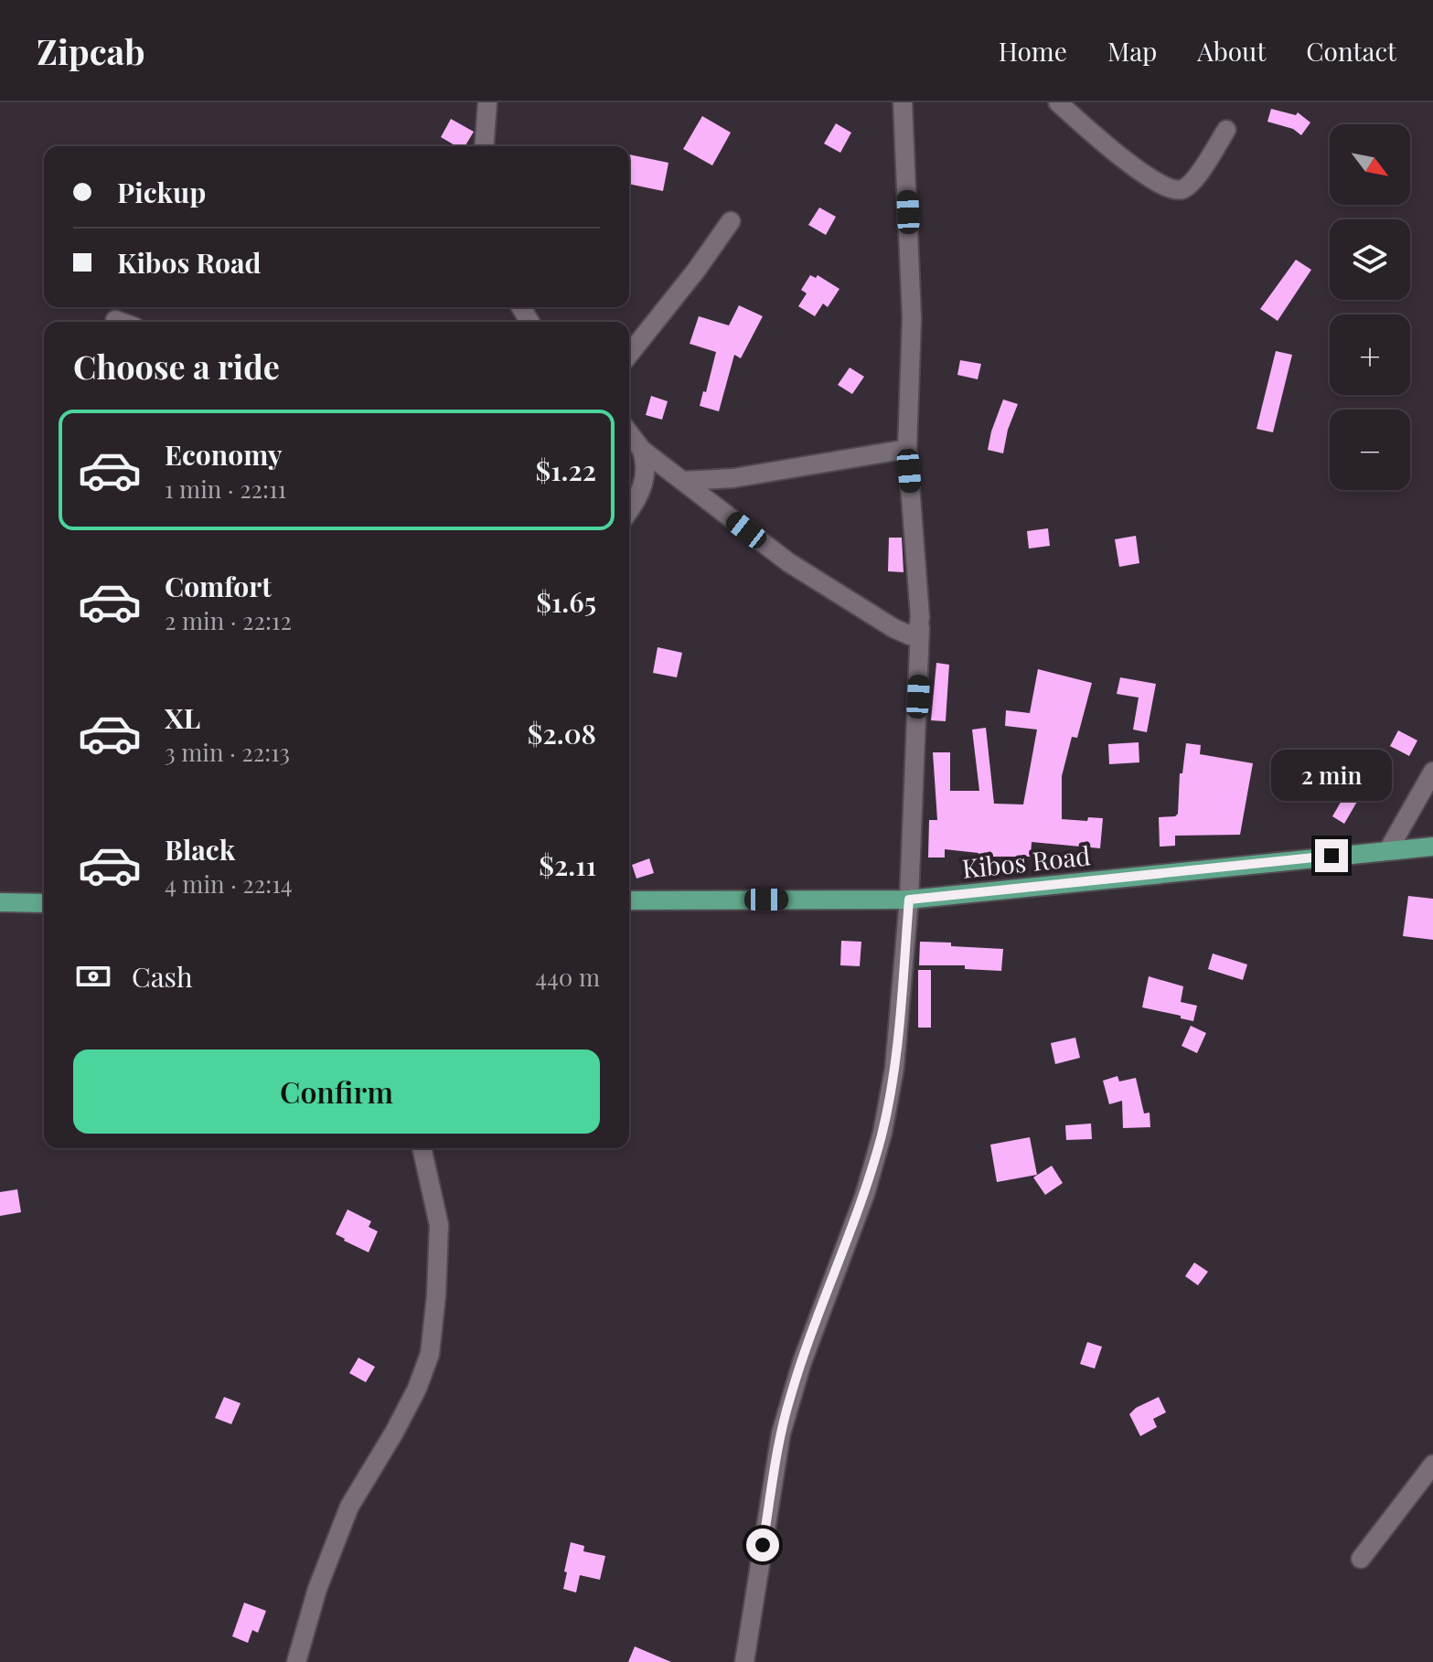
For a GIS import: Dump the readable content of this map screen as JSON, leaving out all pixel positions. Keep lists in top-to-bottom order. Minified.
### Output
{"streets":{"main road":["Kibos Road"]},"north":"bottom right","page":{"header":"Zipcab","nav":["Home","Map","About","Contact"],"map_buttons":["+","−"],"banner":["Pickup","Kibos Road"],"heading":"Choose a ride","list":[{"name":"Economy","note":"1 min · 22:11","value":"$1.22"},{"name":"Comfort","note":"2 min · 22:12","value":"$1.65"},{"name":"XL","note":"3 min · 22:13","value":"$2.08"},{"name":"Black","note":"4 min · 22:14","value":"$2.11"}],"bubble":"2 min","pay":["Cash","440 m"],"buttons":"Confirm"}}
